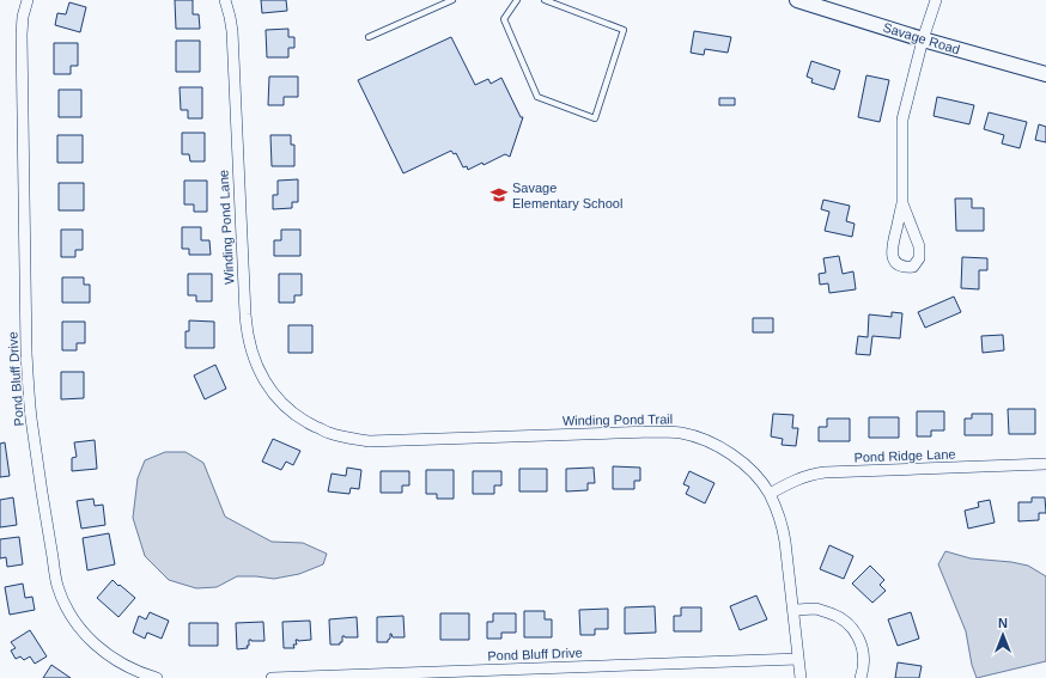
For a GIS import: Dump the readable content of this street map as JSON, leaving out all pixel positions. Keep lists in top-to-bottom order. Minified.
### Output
{"streets":{"street":["Savage Road","Winding Pond Lane","Pond Bluff Drive","Winding Pond Trail","Pond Ridge Lane"]},"crossings":[["Winding Pond Lane","Winding Pond Trail"],["Pond Bluff Drive","Winding Pond Trail"],["Winding Pond Trail","Pond Ridge Lane"]],"places":{"school or university":["Savage Elementary School"]},"north":"top"}
